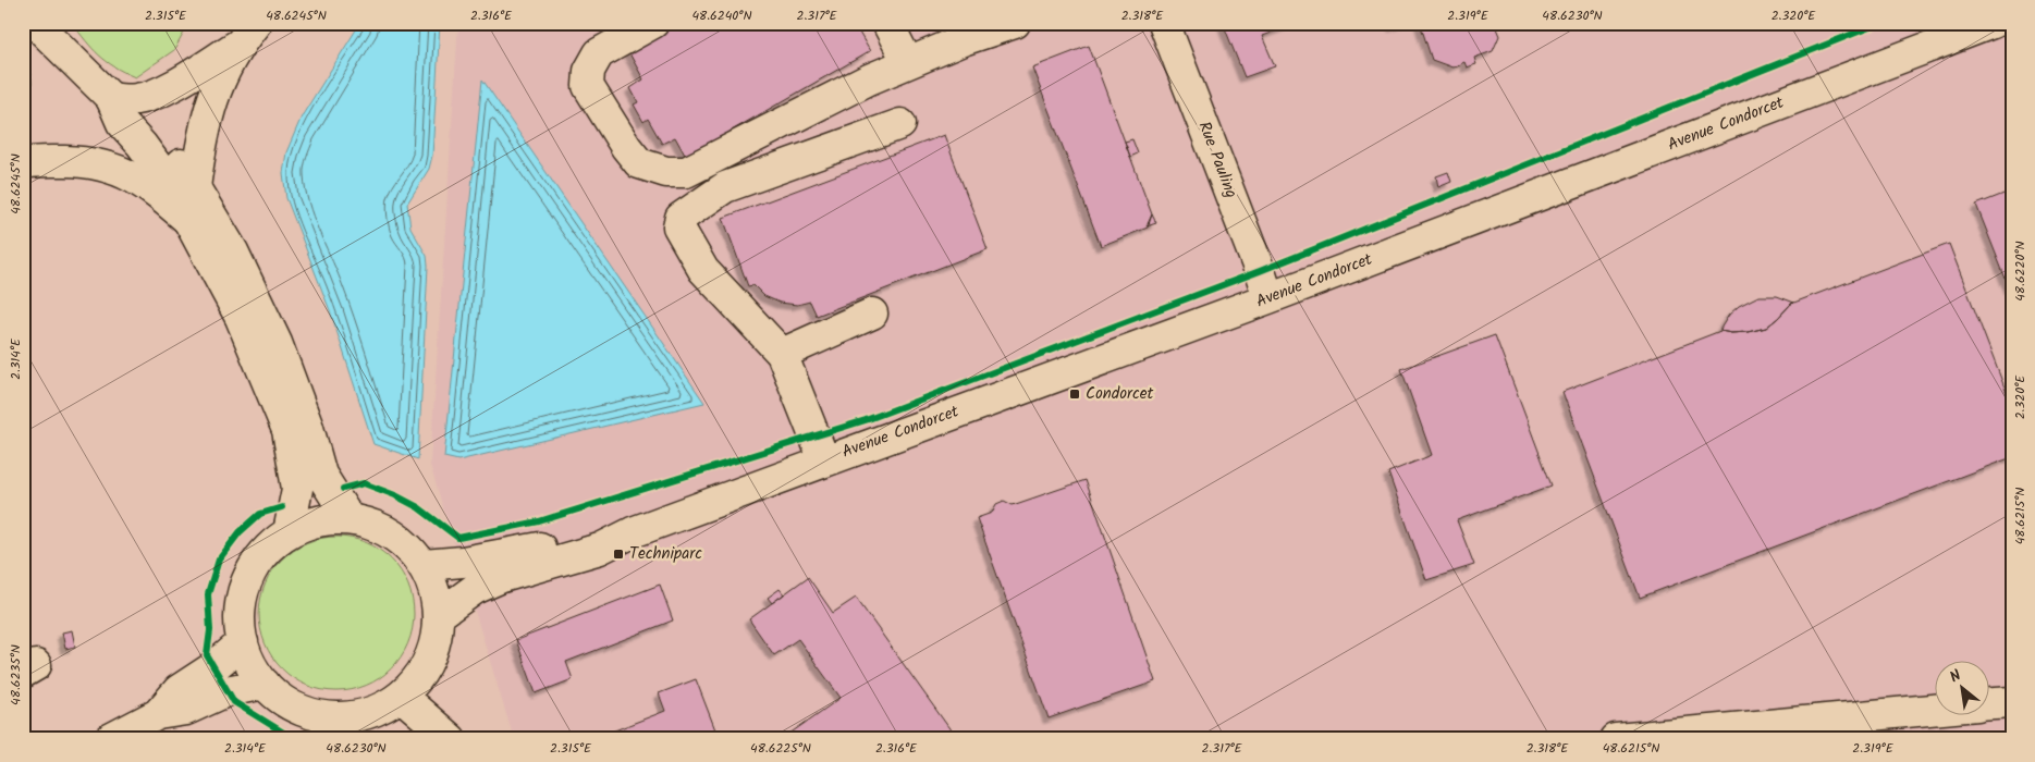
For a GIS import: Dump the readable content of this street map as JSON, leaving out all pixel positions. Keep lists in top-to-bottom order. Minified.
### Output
{"streets":{"main road":["Avenue Condorcet","Rue Pauling"]},"crossings":[["Avenue Condorcet","Rue Pauling"]],"places":{"transit":["Condorcet","Techniparc"]},"north":"top left","coordinates":["2.315°E","48.6245°N","2.316°E","48.6240°N","2.317°E","2.318°E","2.319°E","48.6230°N","2.320°E","48.6220°N","2.314°E","48.6215°N","48.6235°N","48.6225°N"]}
